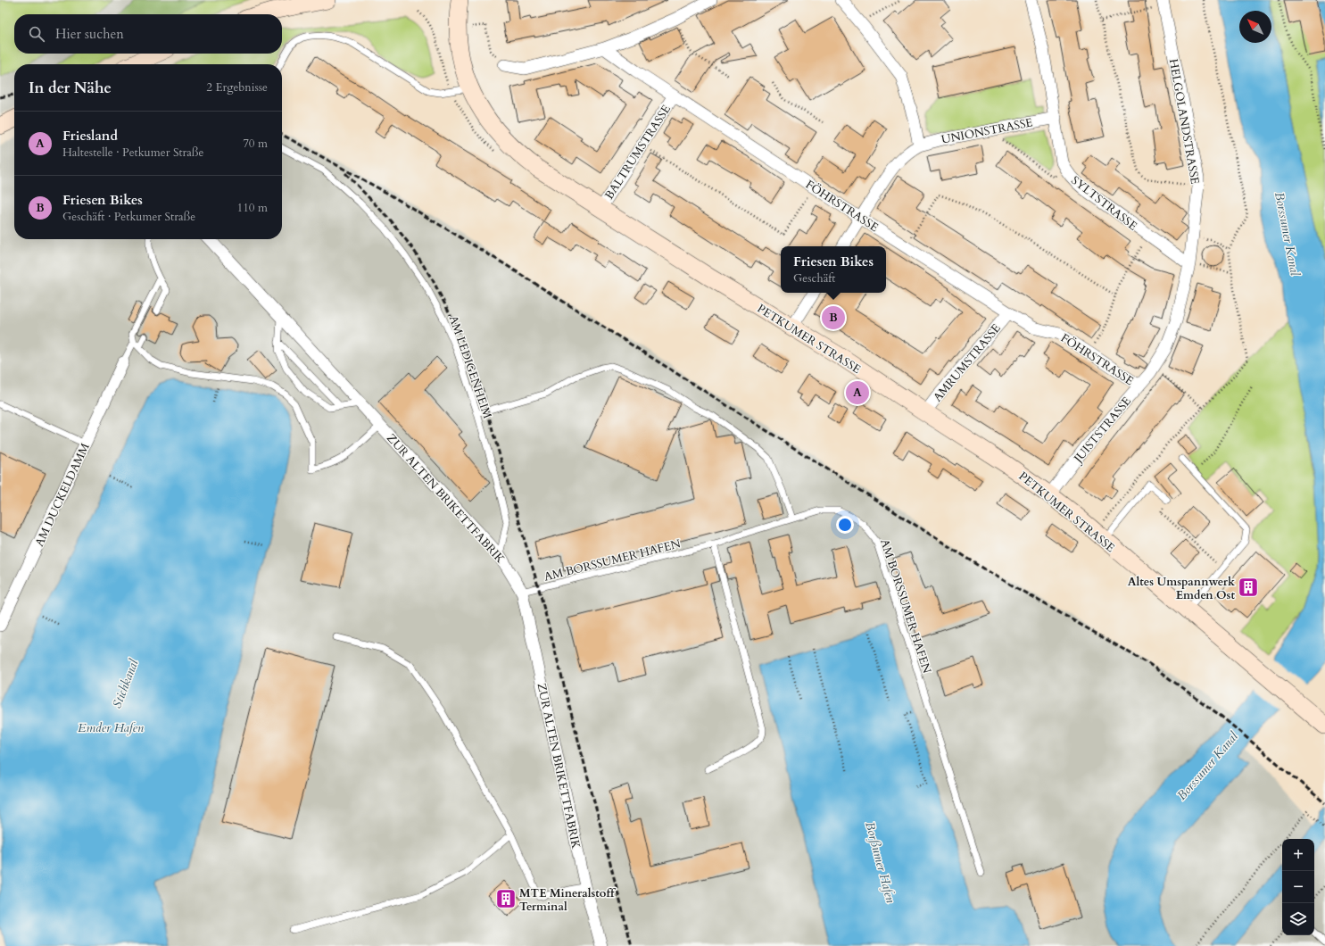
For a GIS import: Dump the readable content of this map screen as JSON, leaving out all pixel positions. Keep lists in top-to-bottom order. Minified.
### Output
{"streets":{"main road":["PETKUMER STRASSE"],"street":["HELGOLANDSTRASSE","UNIONSTRASSE","BALTRUMSTRASSE","SYLTSTRASSE","FÖHRSTRASSE","AMRUMSTRASSE","JUISTSTRASSE","AM DUCKELDAMM","ZUR ALTEN BRIKETTFABRIK"],"lane":["AM LEDIGENHEIM","AM BORSSUMER HAFEN"]},"crossings":[["HELGOLANDSTRASSE","SYLTSTRASSE"],["HELGOLANDSTRASSE","JUISTSTRASSE"],["UNIONSTRASSE","SYLTSTRASSE"],["UNIONSTRASSE","FÖHRSTRASSE"],["BALTRUMSTRASSE","FÖHRSTRASSE"],["BALTRUMSTRASSE","PETKUMER STRASSE"],["SYLTSTRASSE","JUISTSTRASSE"],["FÖHRSTRASSE","AMRUMSTRASSE"],["FÖHRSTRASSE","JUISTSTRASSE"],["PETKUMER STRASSE","AMRUMSTRASSE"],["PETKUMER STRASSE","JUISTSTRASSE"],["AM LEDIGENHEIM","ZUR ALTEN BRIKETTFABRIK"],["ZUR ALTEN BRIKETTFABRIK","AM BORSSUMER HAFEN"]],"water":["Borssumer Kanal","Stichkanal","Emder Hafen","Borßumer Hafen"],"places":{"building":["Altes Umspannwerk Emden Ost","MTE Mineralstoff Terminal"]},"north":"top left","page":{"search":"Hier suchen","heading":["In der Nähe","2 Ergebnisse"],"list":[{"mark":"A","name":"Friesland","note":"Haltestelle · Petkumer Straße","value":"70 m"},{"mark":"B","name":"Friesen Bikes","note":"Geschäft · Petkumer Straße","value":"110 m"}],"popup":["Friesen Bikes","Geschäft"],"pins":["B","A"],"map_buttons":["+","−"]}}
